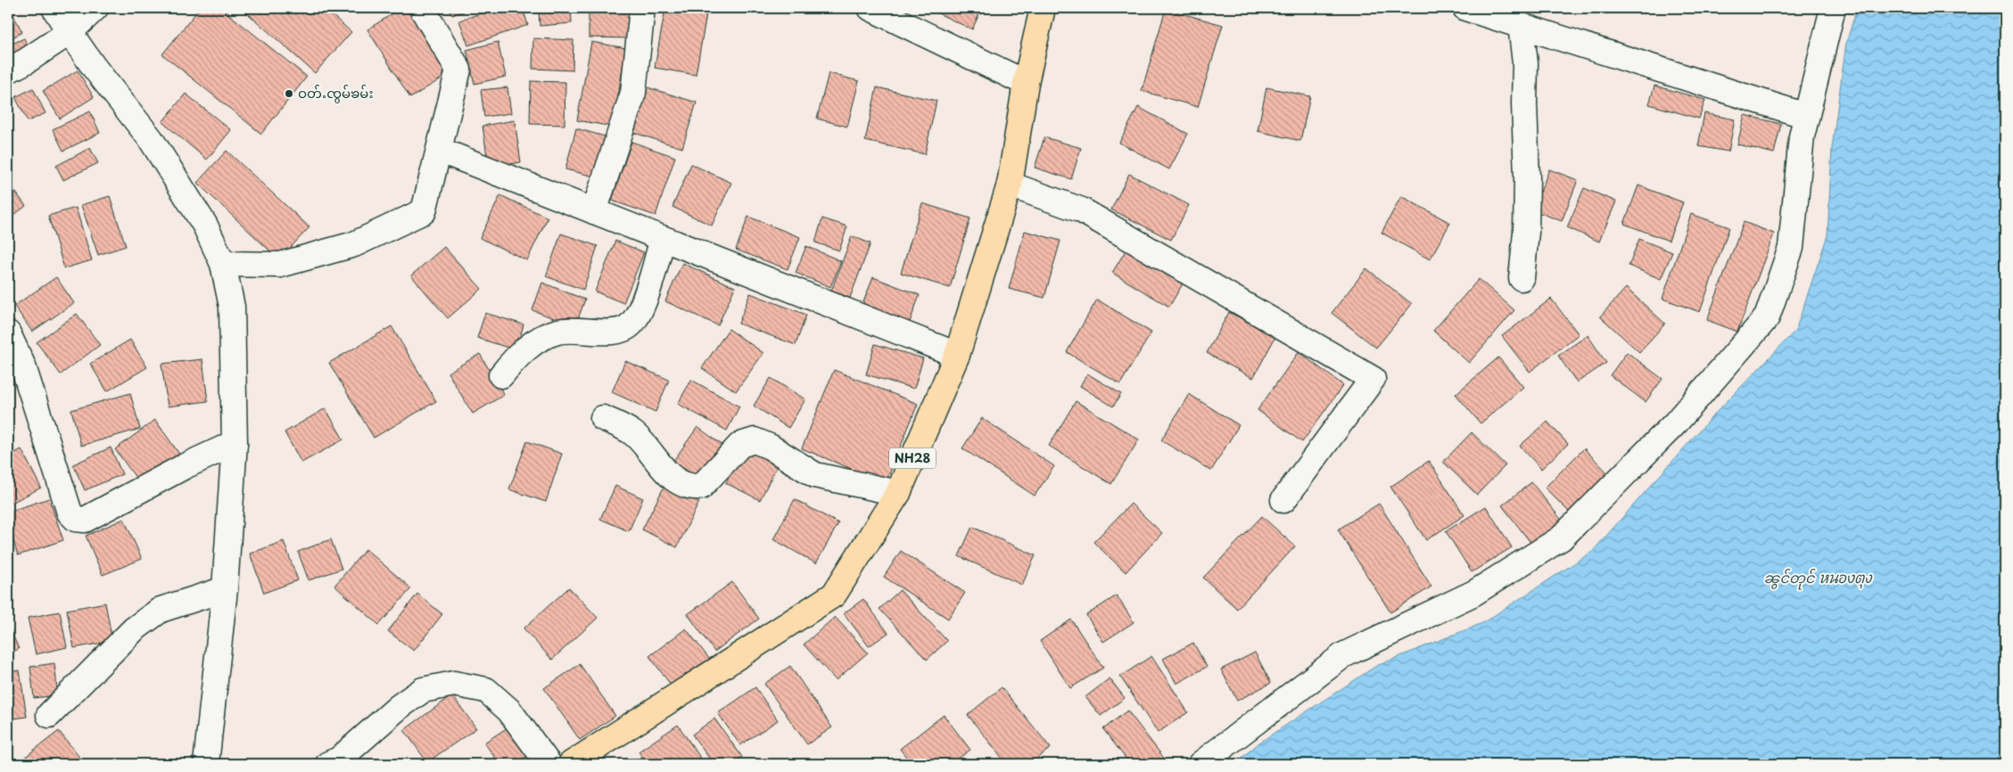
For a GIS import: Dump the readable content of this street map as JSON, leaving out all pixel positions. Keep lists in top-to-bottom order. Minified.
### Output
{"streets":{"highway":["NH28"]},"water":["ၼွင်တုင် หนองตุง"],"places":["ဝတ်ႉၸွမ်ၶမ်း"]}
